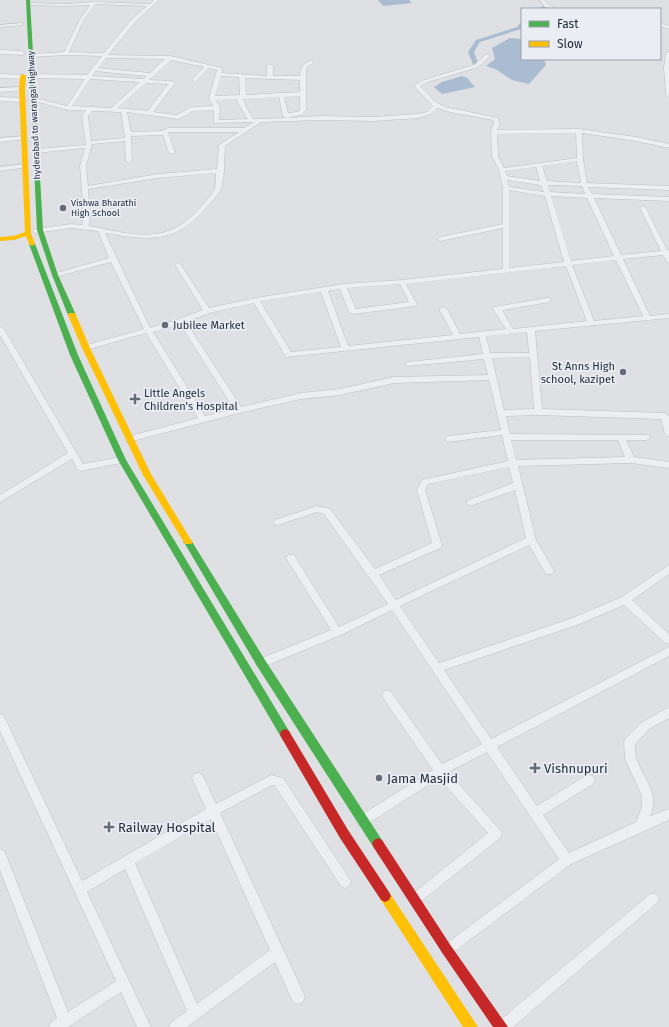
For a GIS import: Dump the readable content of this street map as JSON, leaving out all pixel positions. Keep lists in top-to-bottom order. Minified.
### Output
{"streets":{"main road":["hyderabad to warangal highway"]},"places":{"other":["Vishwa Bharathi High School","Jubilee Market","St Anns High school, kazipet","Jama Masjid"],"health":["Little Angels Children's Hospital","Vishnupuri","Railway Hospital"]},"legend":["Fast","Slow"]}
